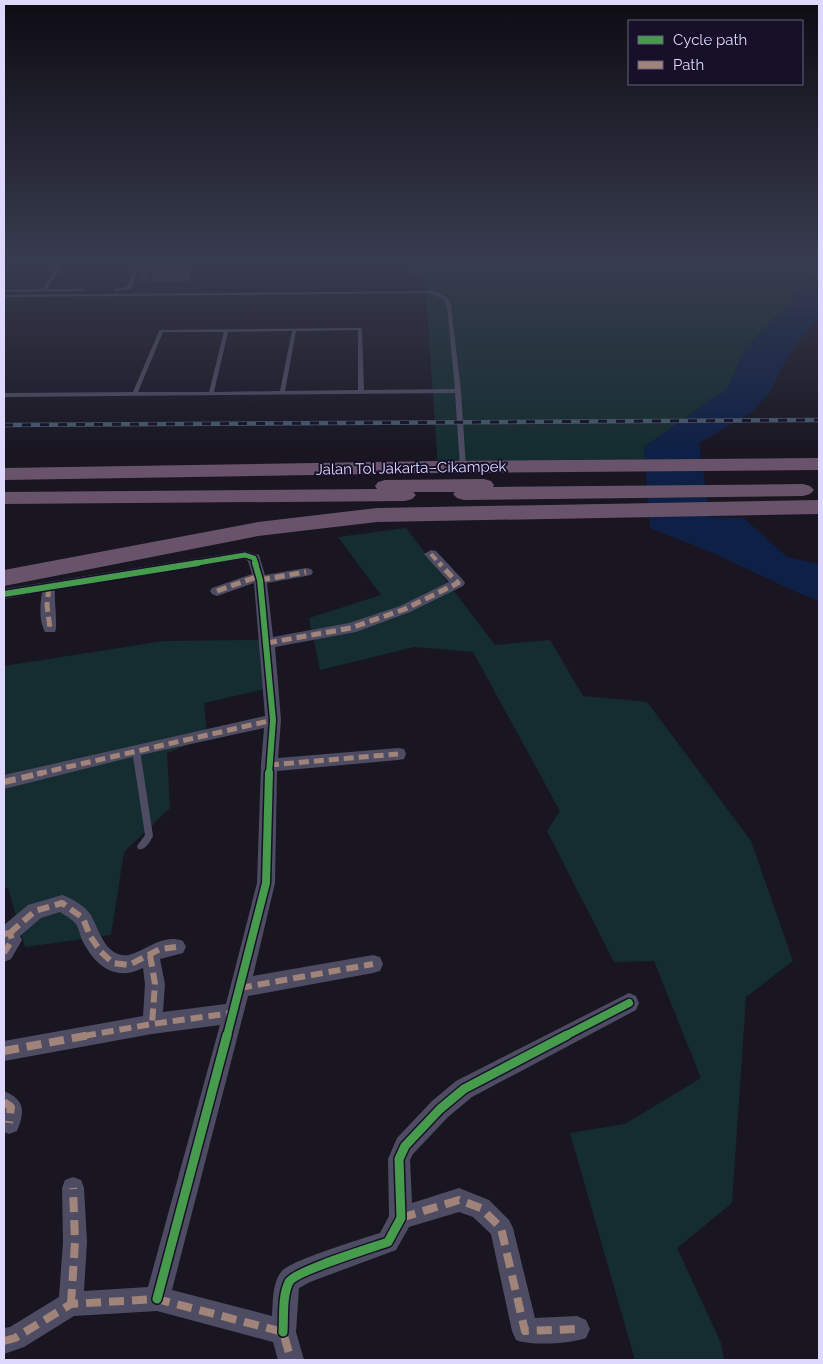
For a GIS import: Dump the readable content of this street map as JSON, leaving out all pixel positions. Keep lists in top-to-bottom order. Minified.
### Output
{"streets":{"highway":["Jalan Tol Jakarta–Cikampek"]},"legend":["Cycle path","Path"]}
